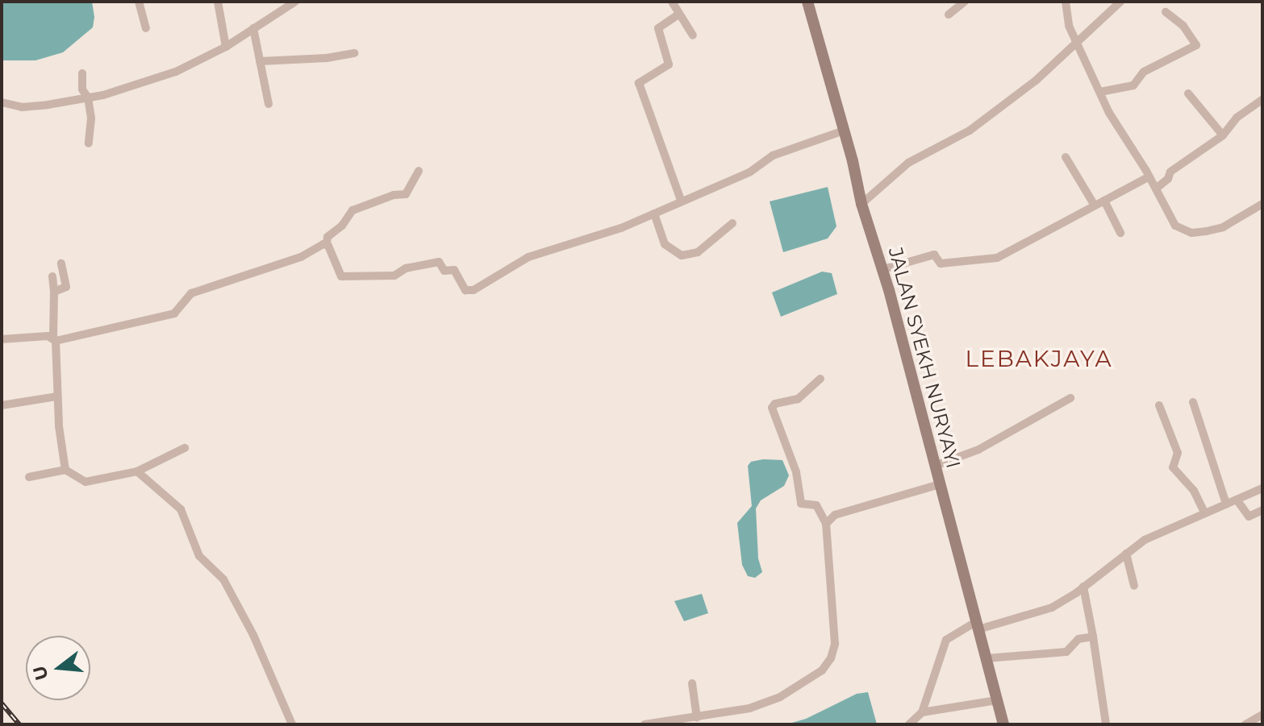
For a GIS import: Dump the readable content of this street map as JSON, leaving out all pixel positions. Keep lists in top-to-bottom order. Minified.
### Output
{"streets":{"main road":["JALAN SYEKH NURYAYI"]},"districts":["LEBAKJAYA"],"north":"left"}
